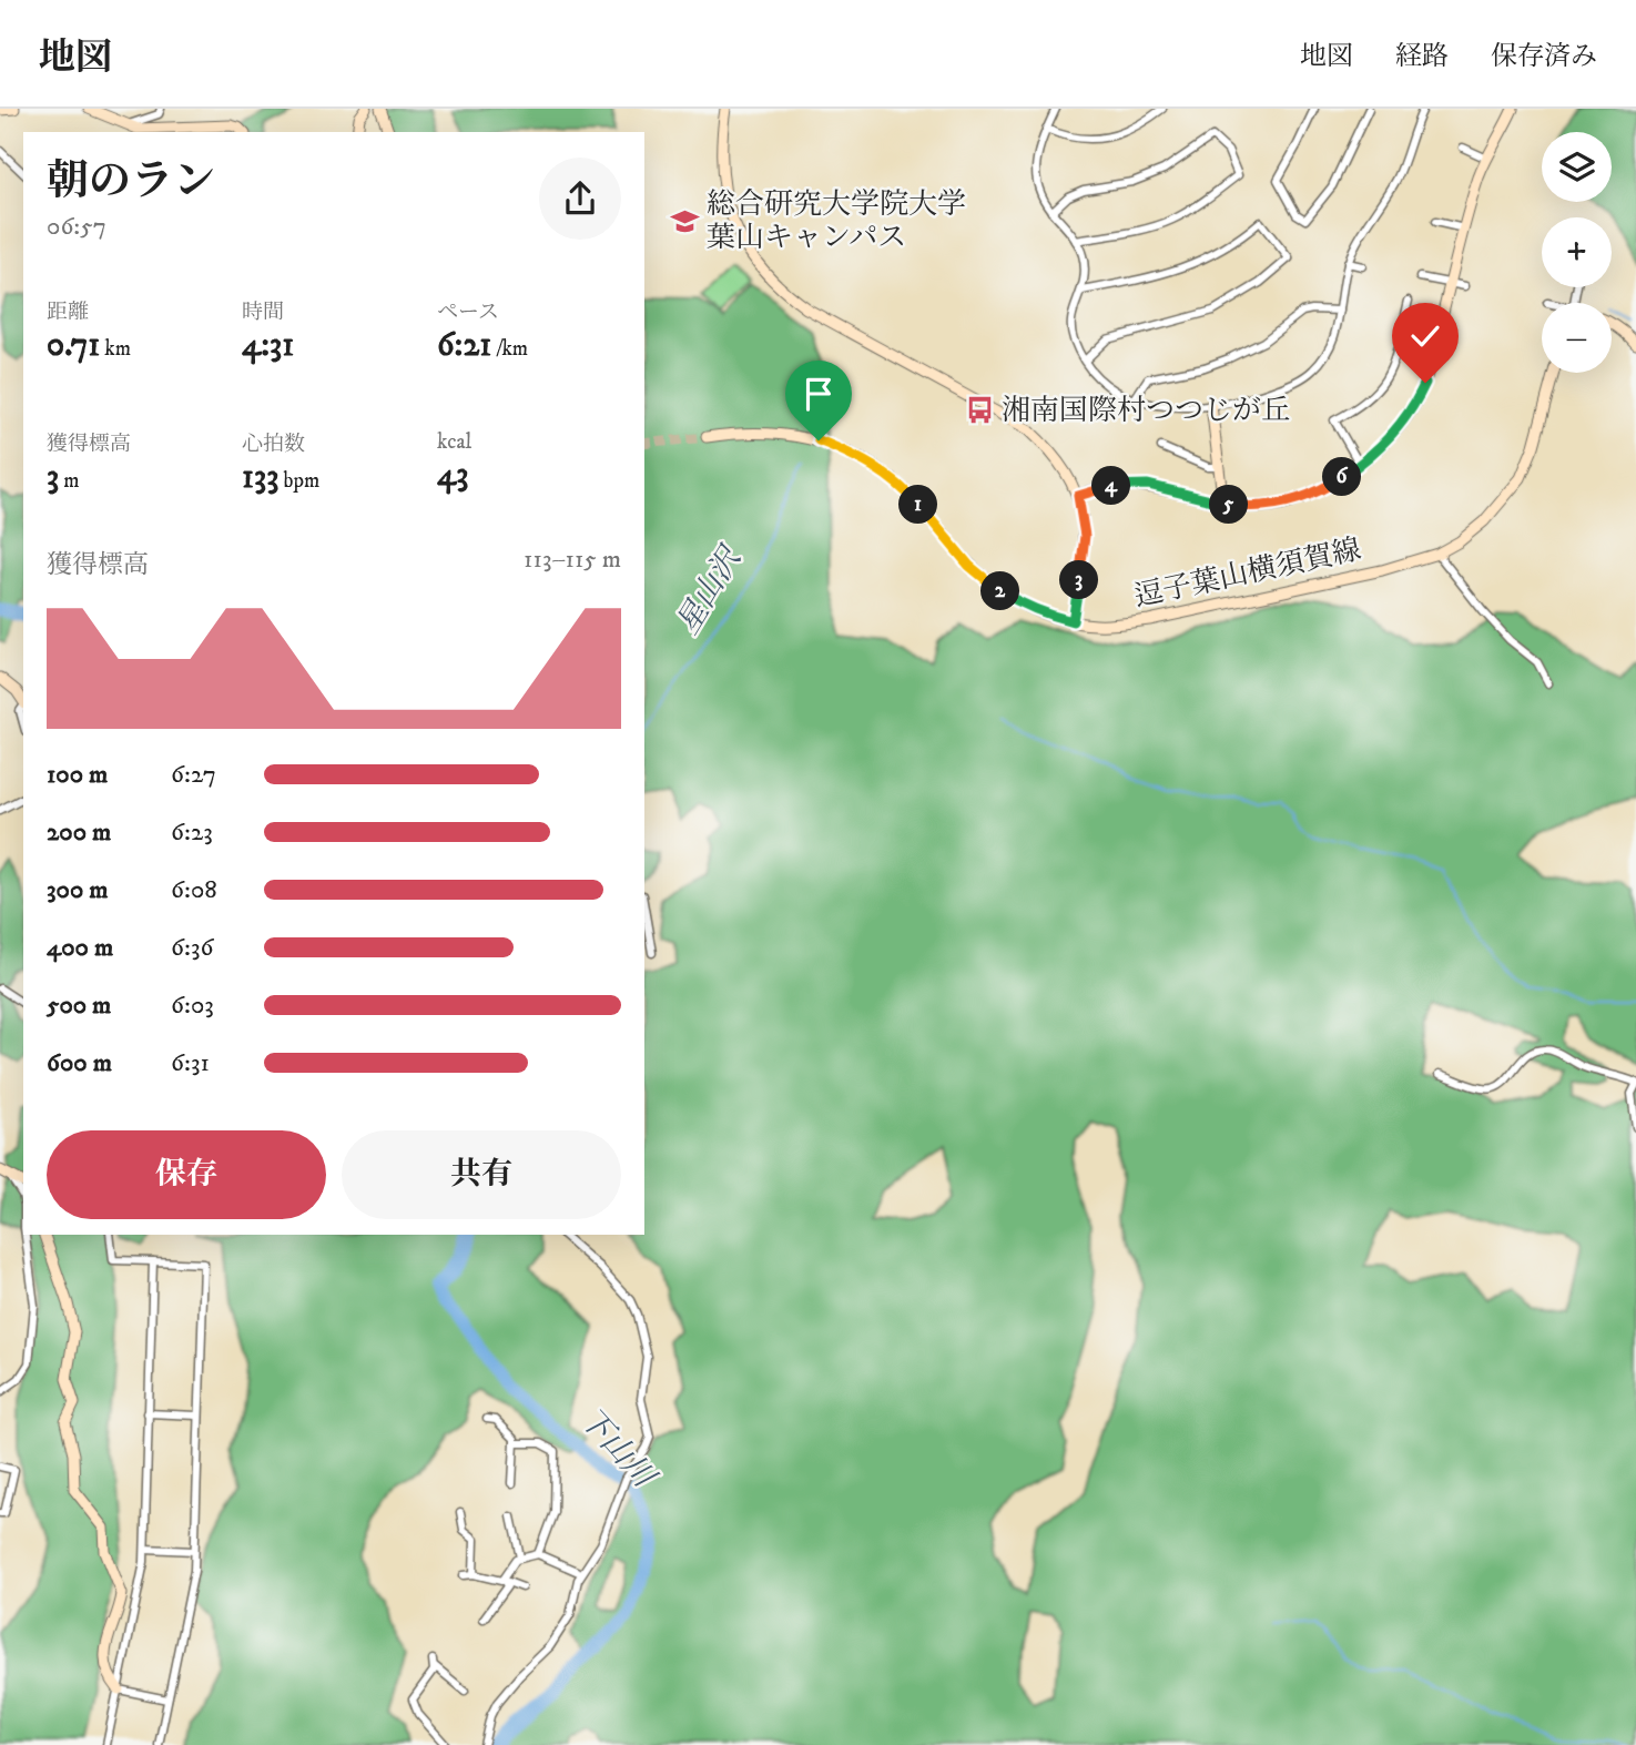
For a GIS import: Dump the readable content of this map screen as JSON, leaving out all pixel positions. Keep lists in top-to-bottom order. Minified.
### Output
{"streets":{"street":["逗子葉山横須賀線"]},"water":["星山沢","下山川"],"places":{"school or university":["総合研究大学院大学 葉山キャンパス"],"bus stop":["湘南国際村つつじが丘"]},"page":{"header":"地図","nav":["地図","経路","保存済み"],"map_buttons":["+","−"],"heading":["朝のラン","06:57"],"stats":[["距離","0.71 km"],["時間","4:31"],["ペース","6:21 /km"],["獲得標高","3 m"],["心拍数","133 bpm"],["kcal","43"]],"pins":["6","4","1","5","3","2"],"chart":["獲得標高","113–115 m"],"list":[{"name":"100 m","note":"6:27"},{"name":"200 m","note":"6:23"},{"name":"300 m","note":"6:08"},{"name":"400 m","note":"6:36"},{"name":"500 m","note":"6:03"},{"name":"600 m","note":"6:31"}],"buttons":["保存","共有"]}}
